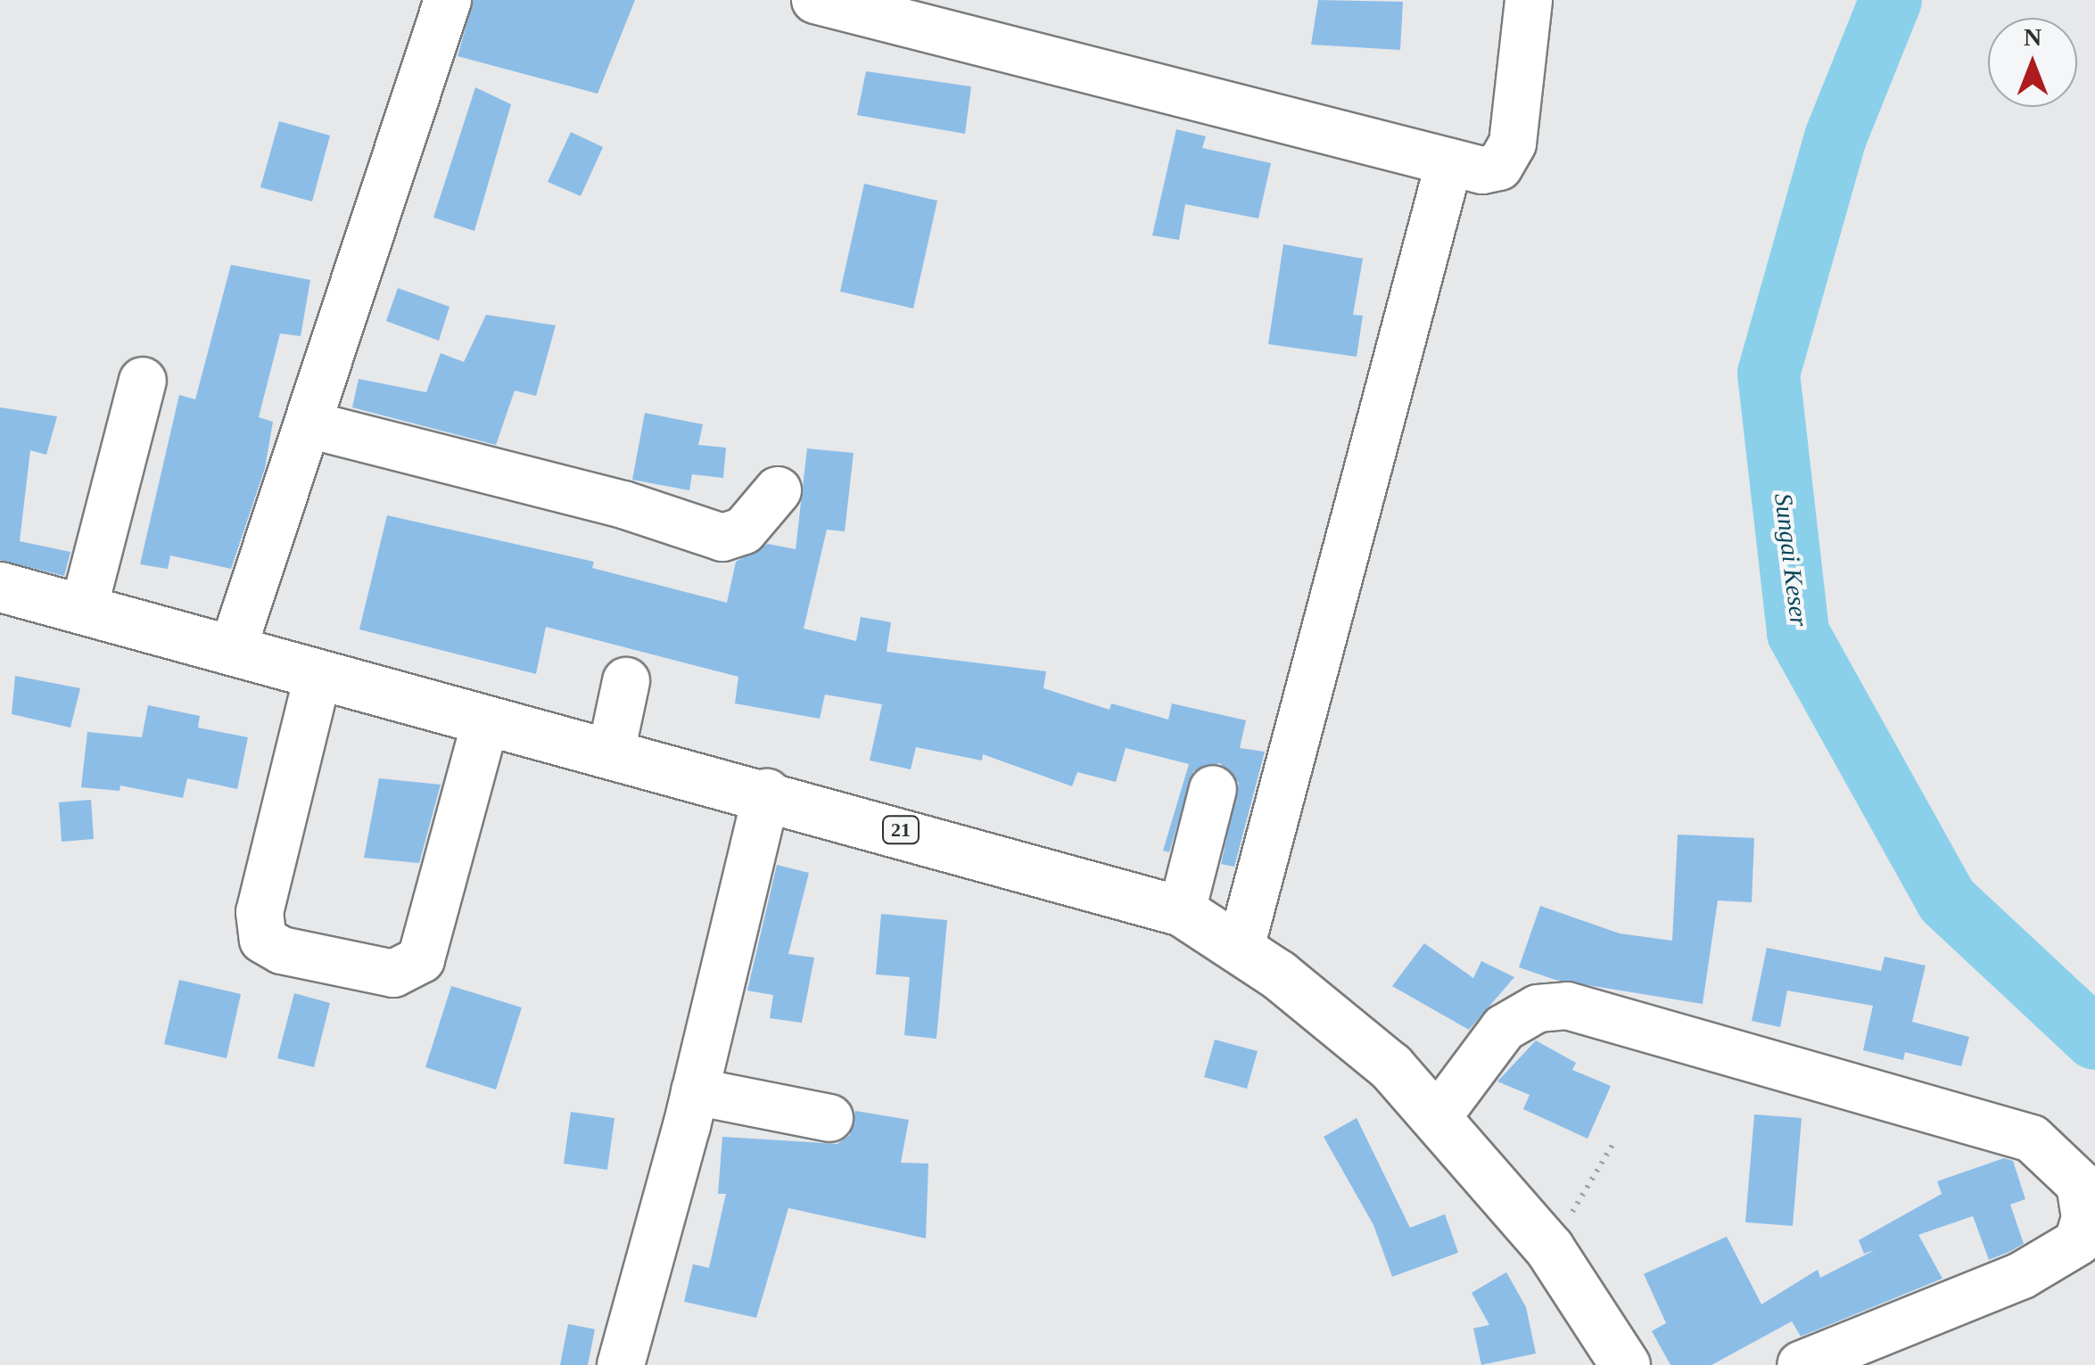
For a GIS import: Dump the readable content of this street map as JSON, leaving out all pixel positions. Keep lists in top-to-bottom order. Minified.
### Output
{"streets":{"highway":["21"]},"water":["Sungai Keser"],"north":"top"}
